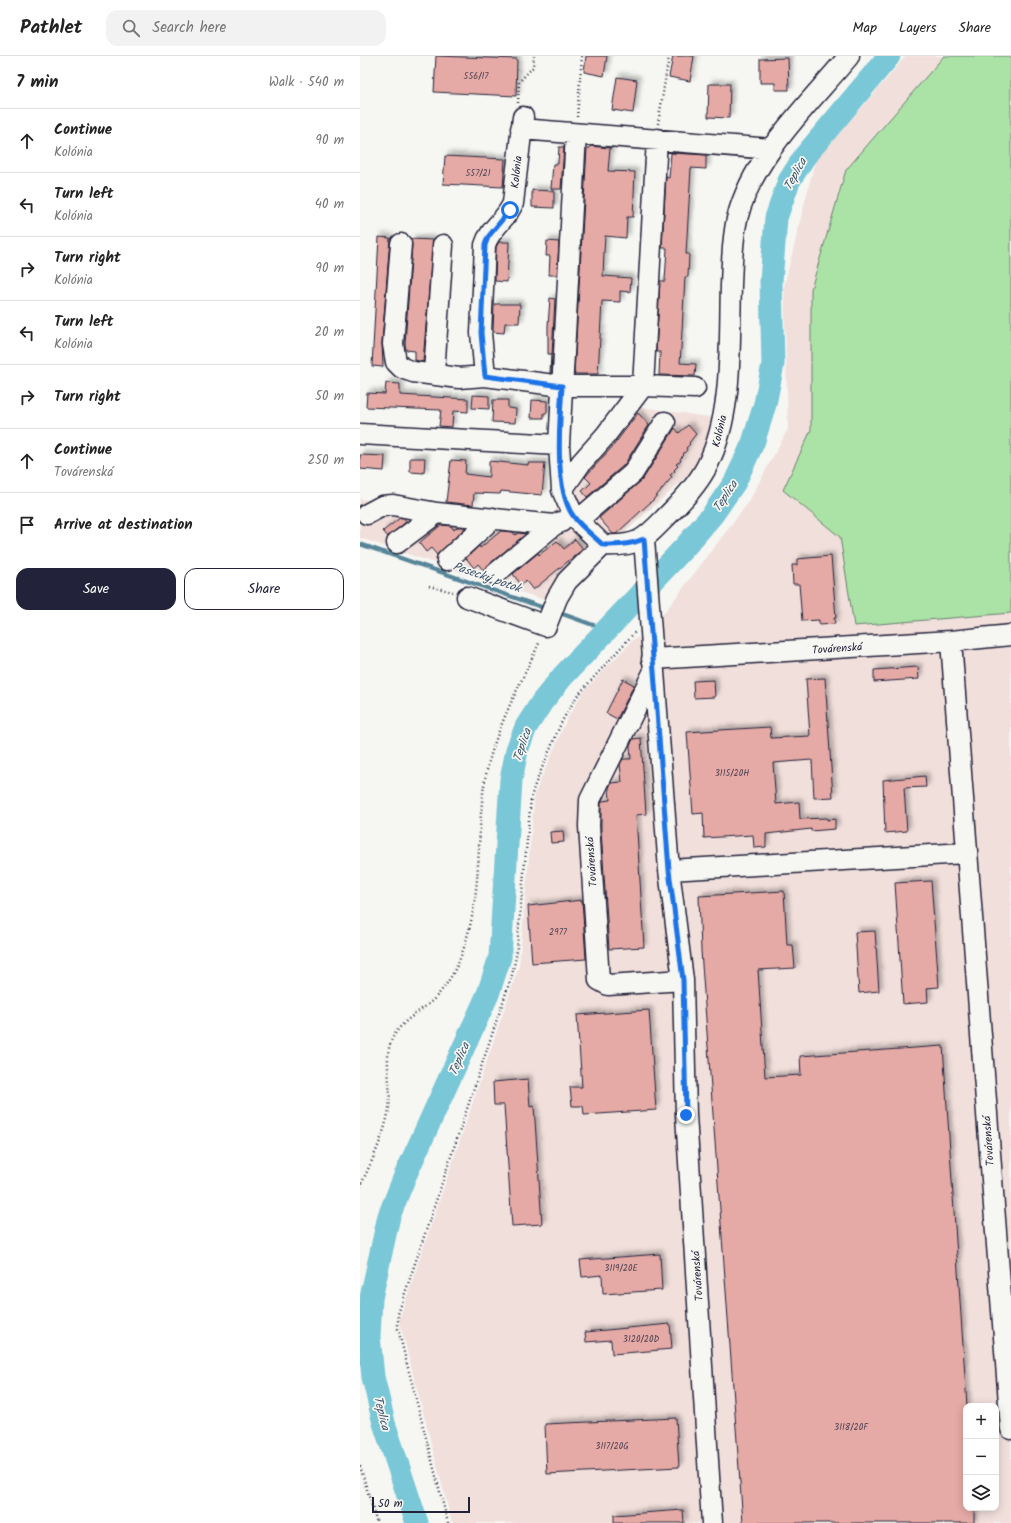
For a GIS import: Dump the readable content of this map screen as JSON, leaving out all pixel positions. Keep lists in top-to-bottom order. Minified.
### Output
{"streets":{"street":["Kolónia","Továrenská"]},"crossings":[["Kolónia","Továrenská"]],"water":["Teplica","Pasecký potok"],"house_numbers":["556/17","557/21","3115/20H","2977","3119/20E","3120/20D","3118/20F","3117/20G"],"scale_bar":"50 m","page":{"header":"Pathlet","search":"Search here","nav":["Map","Layers","Share"],"heading":["7 min","Walk · 540 m"],"list":[["Continue","Kolónia","90 m"],["Turn left","Kolónia","40 m"],["Turn right","Kolónia","90 m"],["Turn left","Kolónia","20 m"],["Turn right","50 m"],["Continue","Továrenská","250 m"],"Arrive at destination"],"buttons":["Save","Share"],"map_buttons":["+","−"],"scale":"50 m"}}
